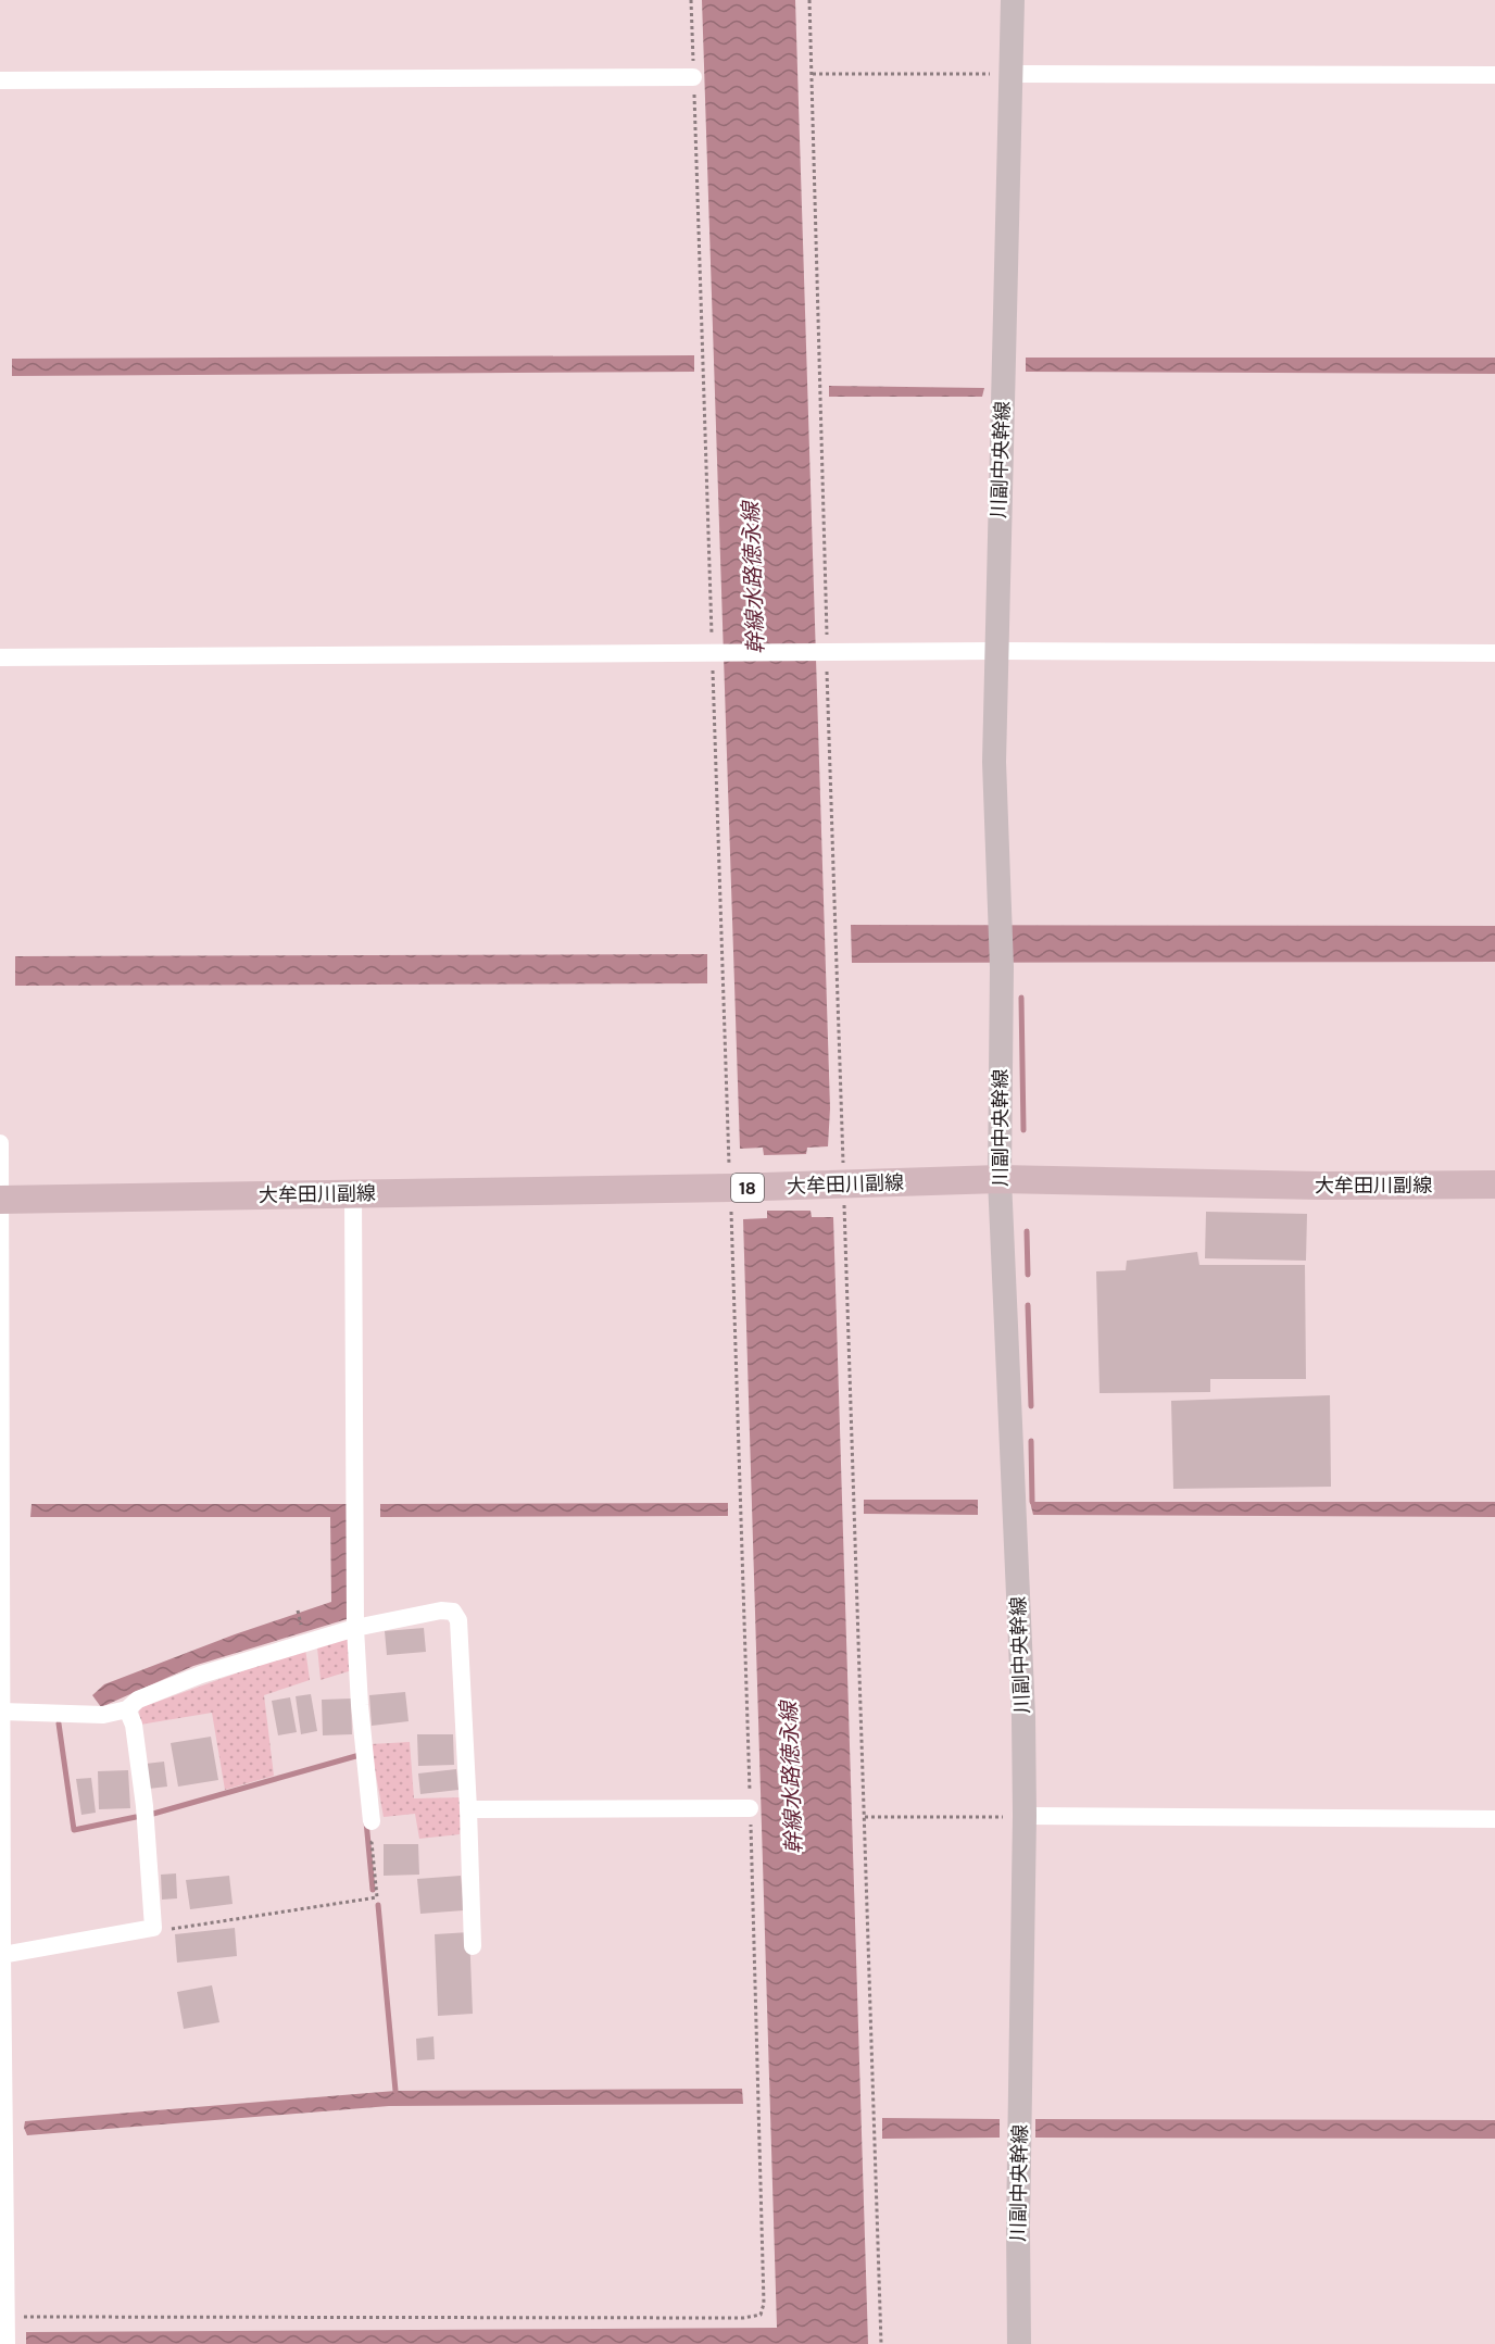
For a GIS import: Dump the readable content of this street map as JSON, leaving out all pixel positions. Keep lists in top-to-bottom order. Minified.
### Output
{"streets":{"main road":["大牟田川副線","18"],"street":["川副中央幹線"]},"crossings":[["川副中央幹線","大牟田川副線"]],"water":["幹線水路徳永線"]}
